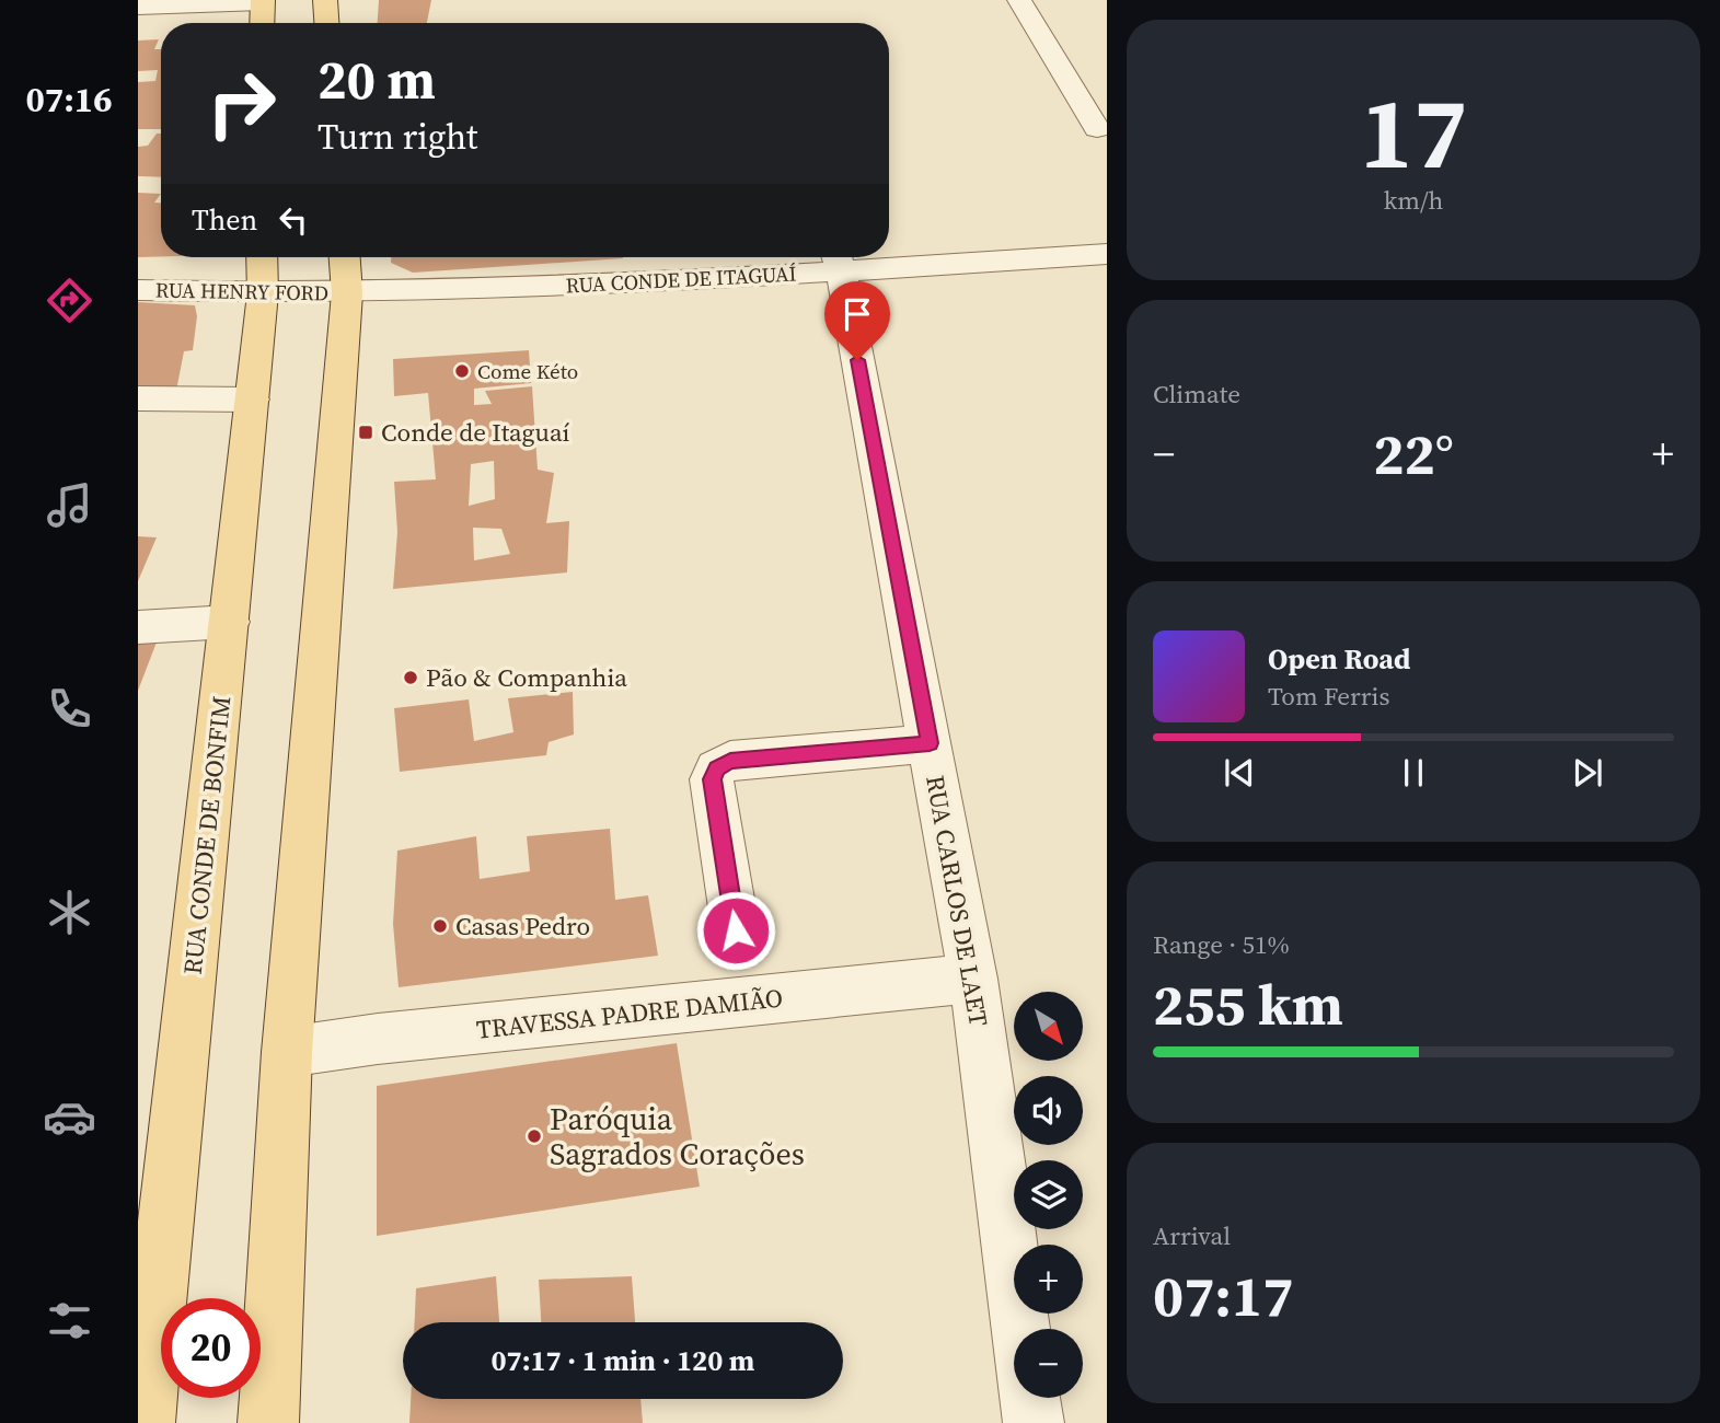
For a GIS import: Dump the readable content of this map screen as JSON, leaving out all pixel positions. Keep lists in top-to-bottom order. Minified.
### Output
{"streets":{"main road":["RUA CONDE DE BONFIM"],"street":["RUA CONDE DE ITAGUAÍ","RUA HENRY FORD","RUA CARLOS DE LAET","TRAVESSA PADRE DAMIÃO"]},"crossings":[["RUA CONDE DE ITAGUAÍ","RUA HENRY FORD"],["RUA CONDE DE ITAGUAÍ","RUA CARLOS DE LAET"],["RUA HENRY FORD","RUA CONDE DE BONFIM"],["RUA CARLOS DE LAET","TRAVESSA PADRE DAMIÃO"]],"places":{"other":["Come Kéto","Pão & Companhia","Casas Pedro","Paróquia Sagrados Corações"],"transit":["Conde de Itaguaí"]},"north":"bottom right","page":{"tabs":"07:16","tile":[["17","km/h"],"Climate",["Range · 51%","255 km"],["Arrival","07:17"]],"turn":["20 m","Turn right"],"then":"Then","heat":["−","22°","+"],"song":["Open Road","Tom Ferris"],"map_buttons":["+","−"],"limit":"20","trip":"07:17 · 1 min · 120 m"}}
